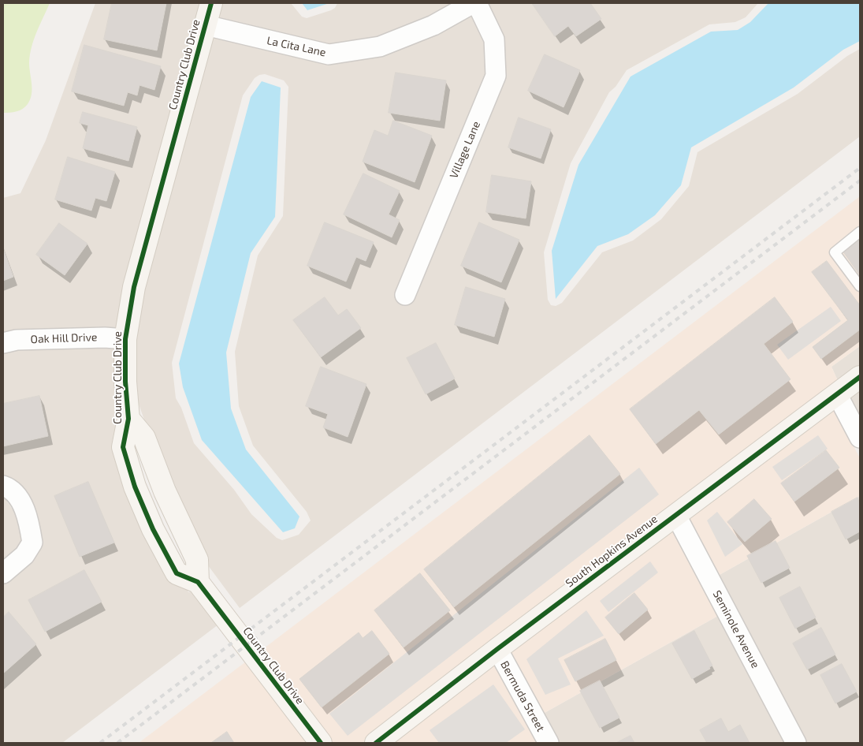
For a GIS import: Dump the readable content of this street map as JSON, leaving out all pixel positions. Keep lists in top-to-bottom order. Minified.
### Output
{"streets":{"street":["La Cita Lane","Country Club Drive","Village Lane","Oak Hill Drive","South Hopkins Avenue","Seminole Avenue","Bermuda Street"]},"crossings":[["La Cita Lane","Country Club Drive"],["Country Club Drive","Oak Hill Drive"],["South Hopkins Avenue","Seminole Avenue"],["South Hopkins Avenue","Bermuda Street"]]}
